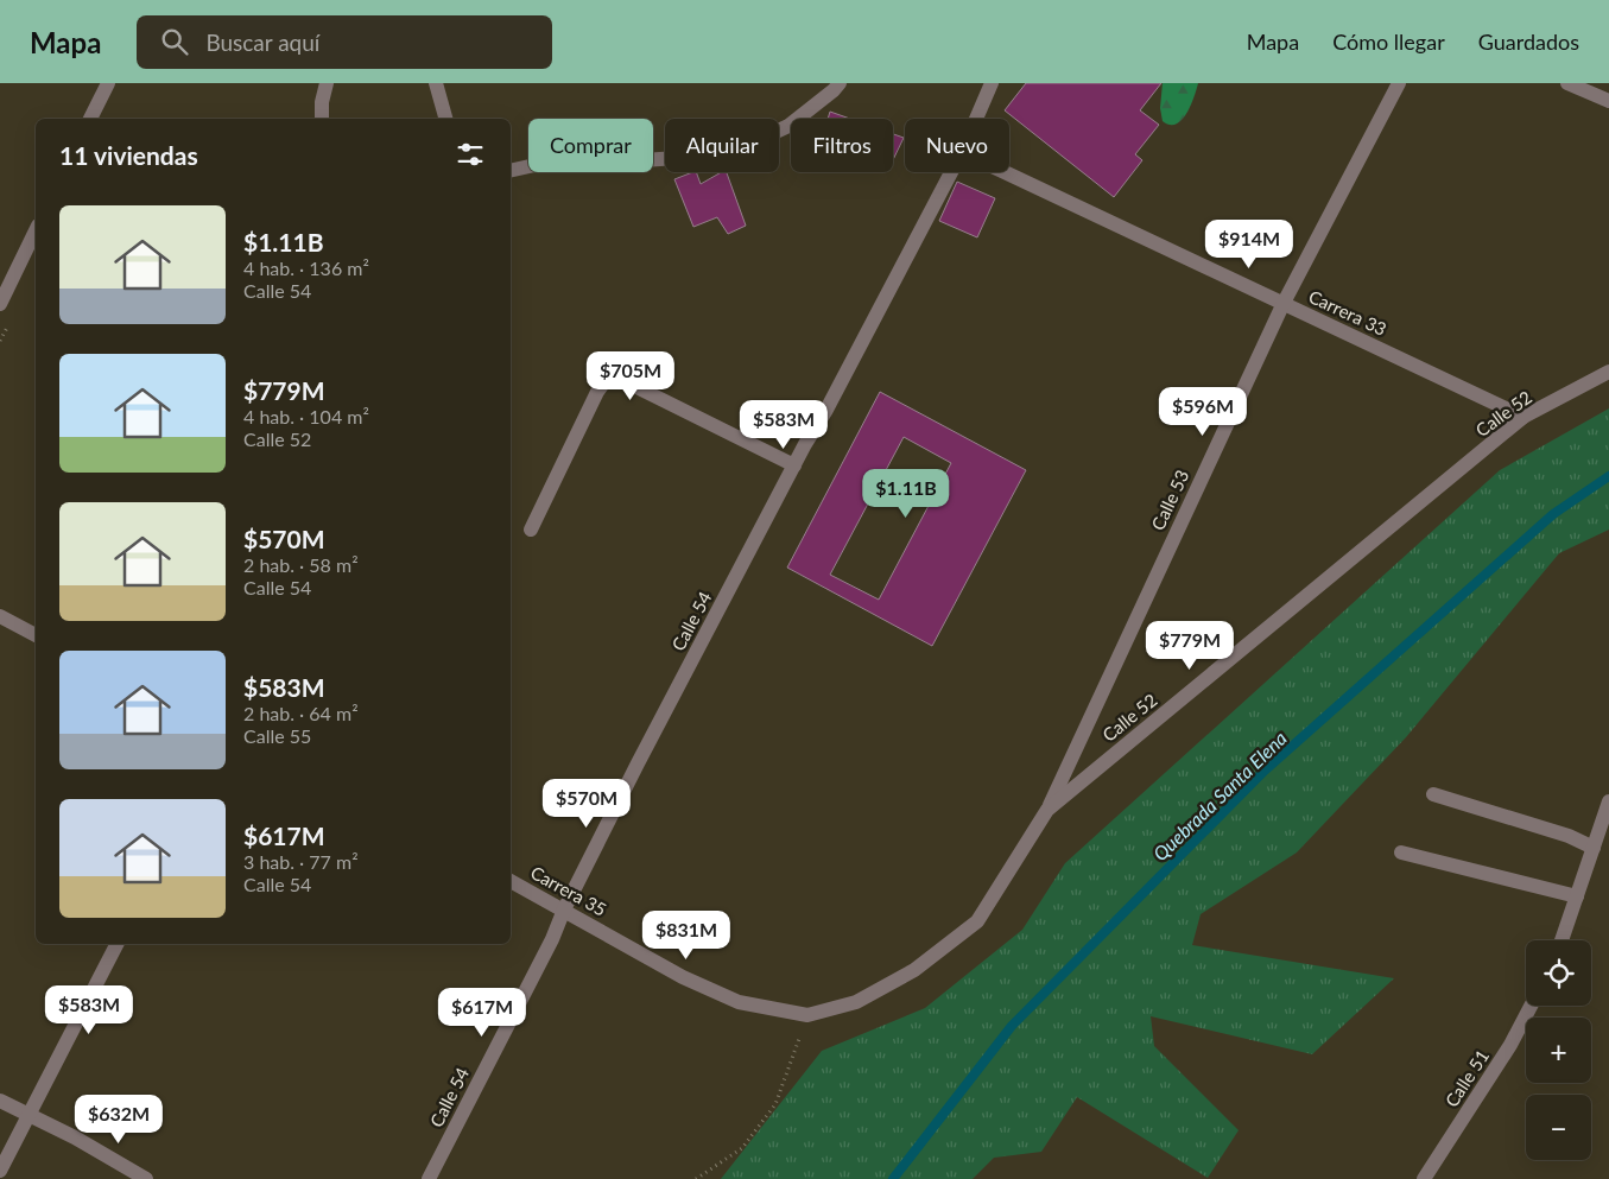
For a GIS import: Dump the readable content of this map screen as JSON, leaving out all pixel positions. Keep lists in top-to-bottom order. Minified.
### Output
{"streets":{"street":["Carrera 33","Calle 52","Calle 53","Calle 54","Carrera 35","Calle 51"]},"crossings":[["Carrera 33","Calle 52"],["Carrera 33","Calle 53"],["Calle 52","Calle 53"],["Calle 52","Carrera 35"],["Calle 54","Carrera 35"]],"water":["Quebrada Santa Elena"],"page":{"header":"Mapa","search":"Buscar aquí","nav":["Mapa","Cómo llegar","Guardados"],"chip":["Comprar","Alquilar","Filtros","Nuevo"],"heading":"11 viviendas","list":[{"name":"$1.11B","note":"4 hab. · 136 m² · Calle 54"},{"name":"$779M","note":"4 hab. · 104 m² · Calle 52"},{"name":"$570M","note":"2 hab. · 58 m² · Calle 54"},{"name":"$583M","note":"2 hab. · 64 m² · Calle 55"},{"name":"$617M","note":"3 hab. · 77 m² · Calle 54"}],"price":["$914M","$705M","$596M","$583M","$1.11B","$779M","$570M","$831M","$583M","$617M","$632M"],"map_buttons":["+","−"]}}
